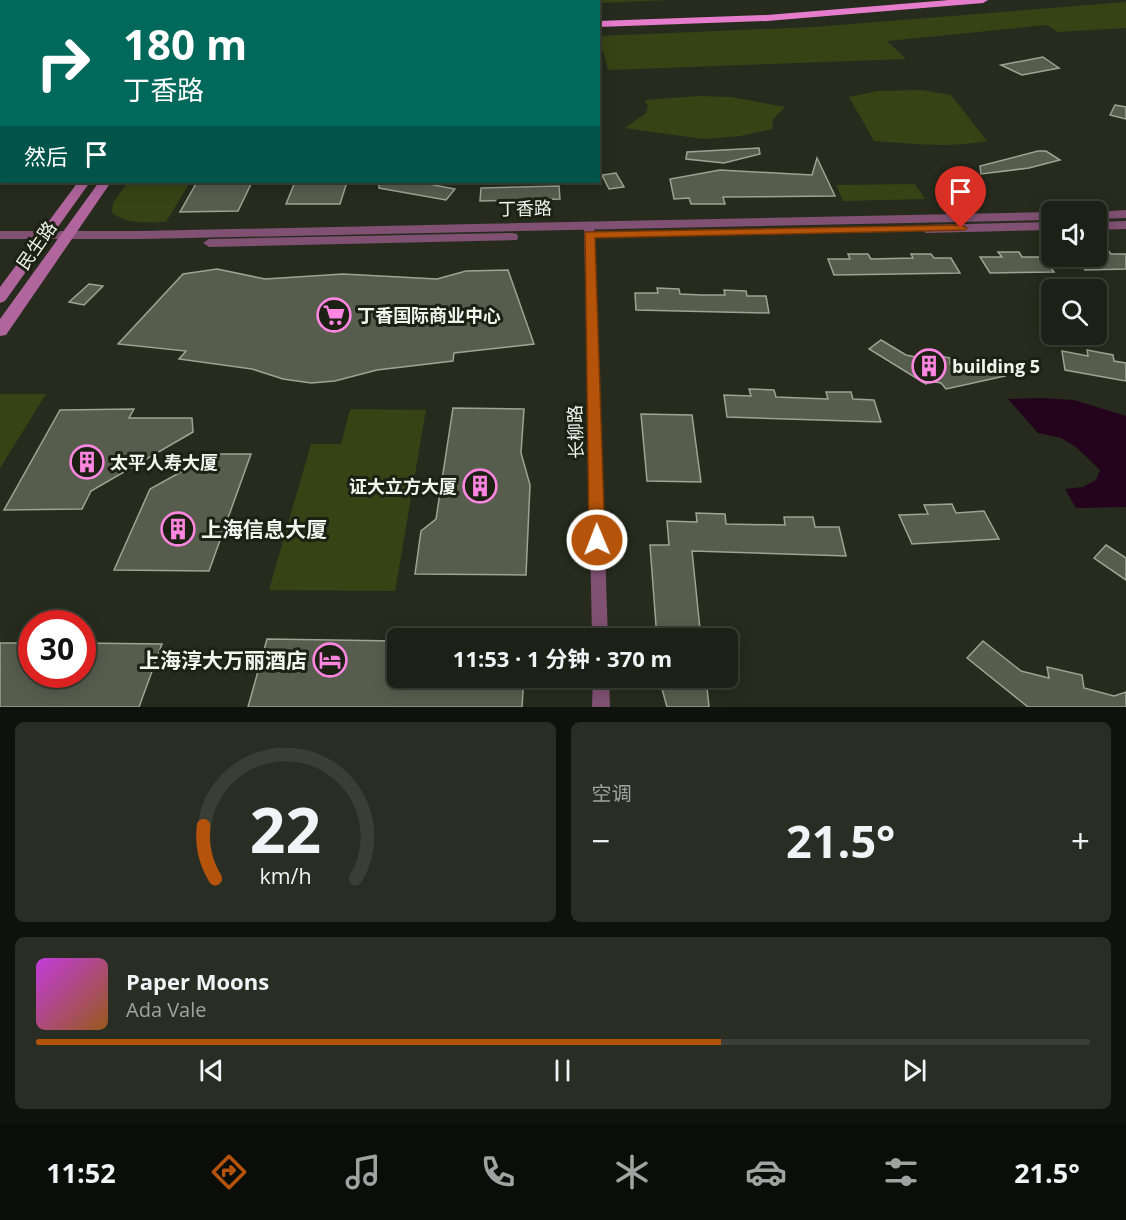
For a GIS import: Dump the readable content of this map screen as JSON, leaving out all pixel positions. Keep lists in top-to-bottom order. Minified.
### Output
{"streets":{"main road":["民生路"],"street":["丁香路","长柳路"]},"crossings":[["丁香路","民生路"],["丁香路","长柳路"]],"places":{"supermarket":["丁香国际商业中心"],"building":["building 5","太平人寿大厦","证大立方大厦","上海信息大厦"],"hotel":["上海淳大万丽酒店"]},"page":{"turn":["180 m","丁香路"],"then":"然后","limit":"30","trip":"11:53 · 1 分钟 · 370 m","tile":"空调","heat":["−","21.5°","+"],"song":["Paper Moons","Ada Vale"],"tabs":["11:52","21.5°"],"gauge":["22","km/h"]}}
